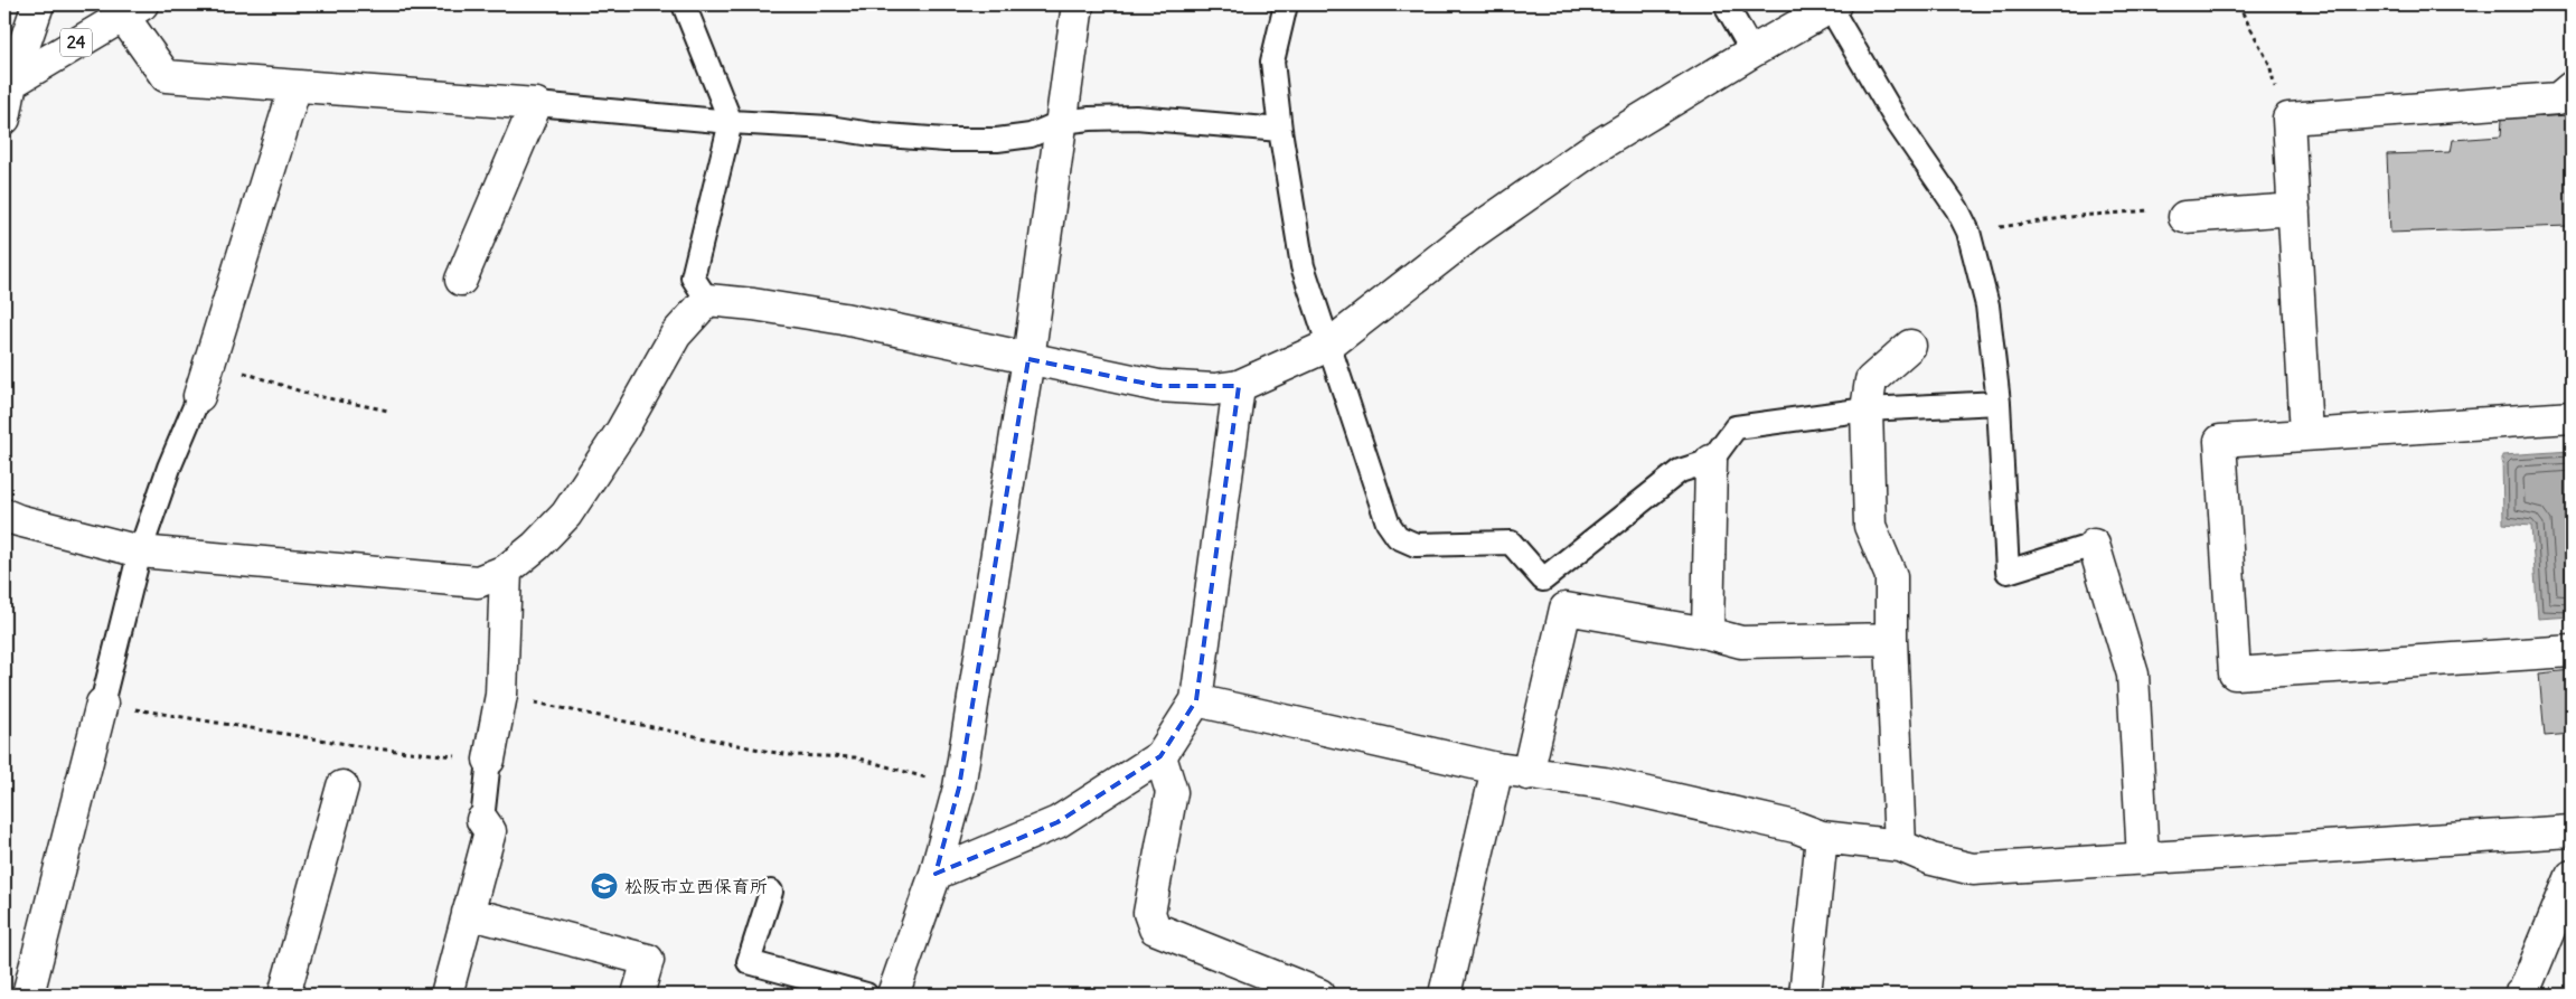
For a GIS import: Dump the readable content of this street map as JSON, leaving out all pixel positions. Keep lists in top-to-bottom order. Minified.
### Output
{"streets":{"street":["24"]},"places":{"school or university":["松阪市立西保育所"]}}
